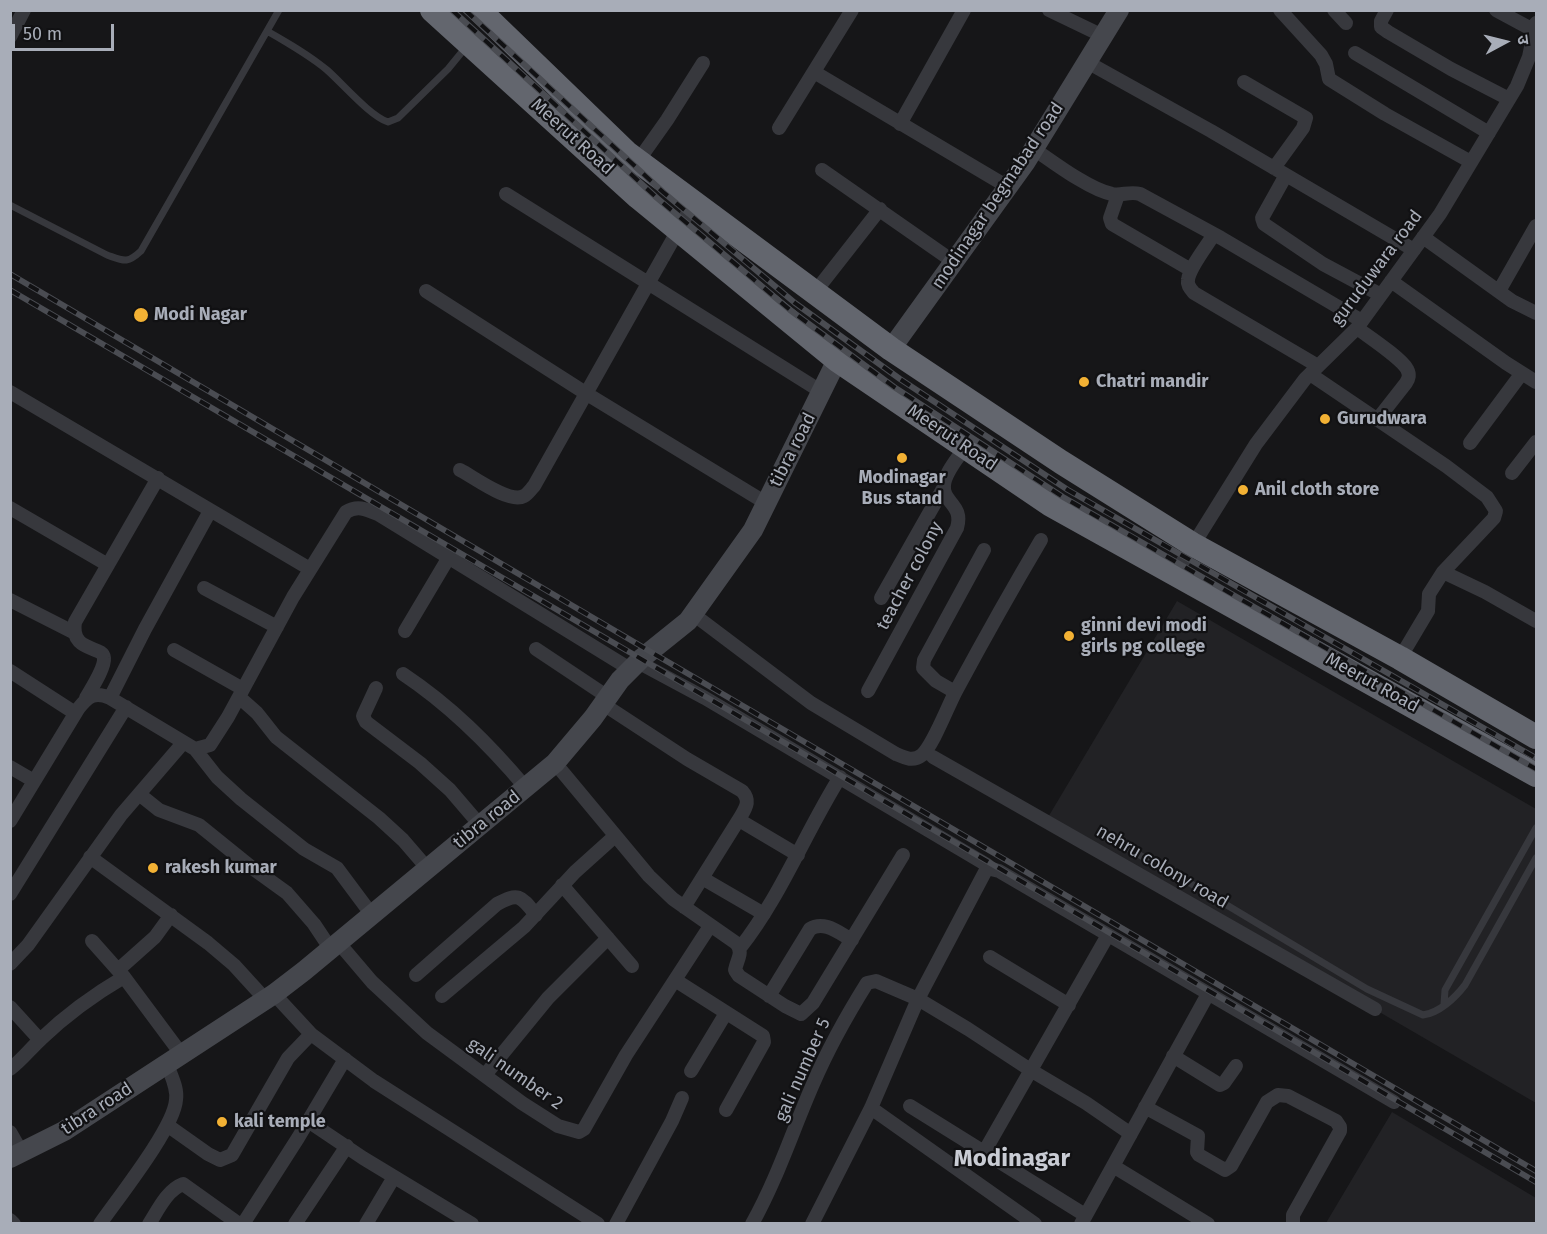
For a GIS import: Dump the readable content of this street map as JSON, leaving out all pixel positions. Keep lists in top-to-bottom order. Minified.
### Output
{"streets":{"highway":["Meerut Road"],"street":["modinagar begmabad road","guruduwara road","tibra road","teacher colony","nehru colony road","gali number 5","gali number 2"]},"crossings":[["Meerut Road","modinagar begmabad road"],["Meerut Road","guruduwara road"],["Meerut Road","tibra road"],["tibra road","gali number 2"]],"districts":["Modinagar"],"places":["Modi Nagar","Chatri mandir","Gurudwara","Modinagar Bus stand","Anil cloth store","ginni devi modi girls pg college","rakesh kumar","kali temple"],"scale_bar":"50 m","north":"right"}
